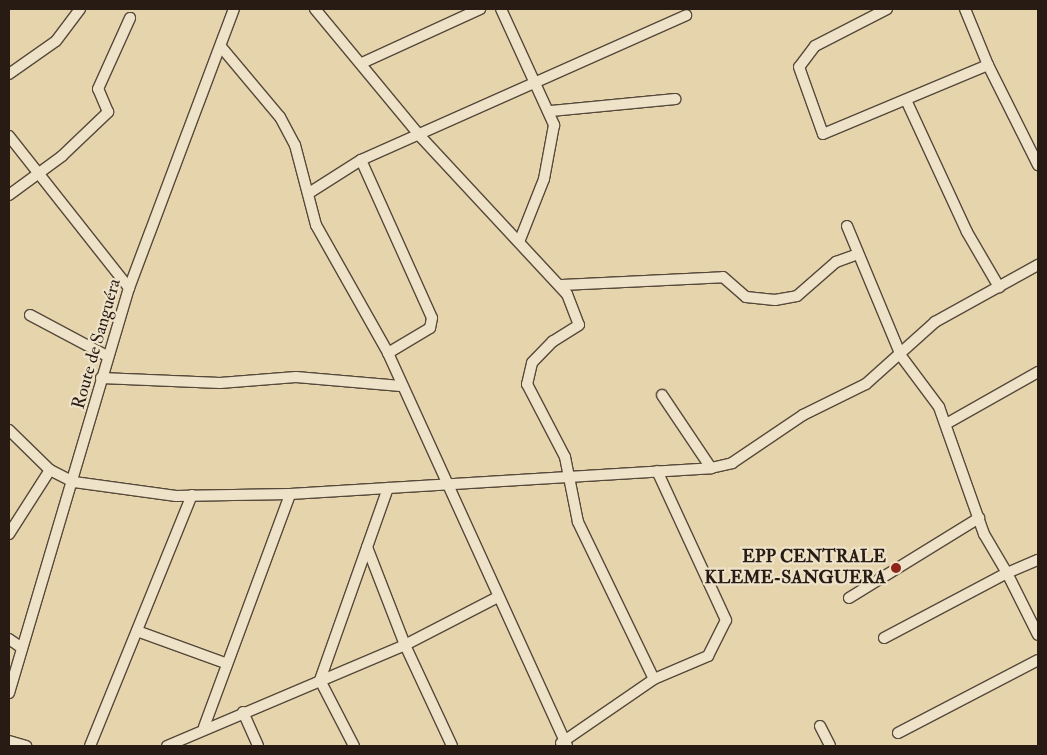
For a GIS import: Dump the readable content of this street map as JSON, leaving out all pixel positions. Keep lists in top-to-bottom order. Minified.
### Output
{"streets":{"street":["Route de Sanguéra"]},"places":["EPP CENTRALE KLEME-SANGUERA"]}
